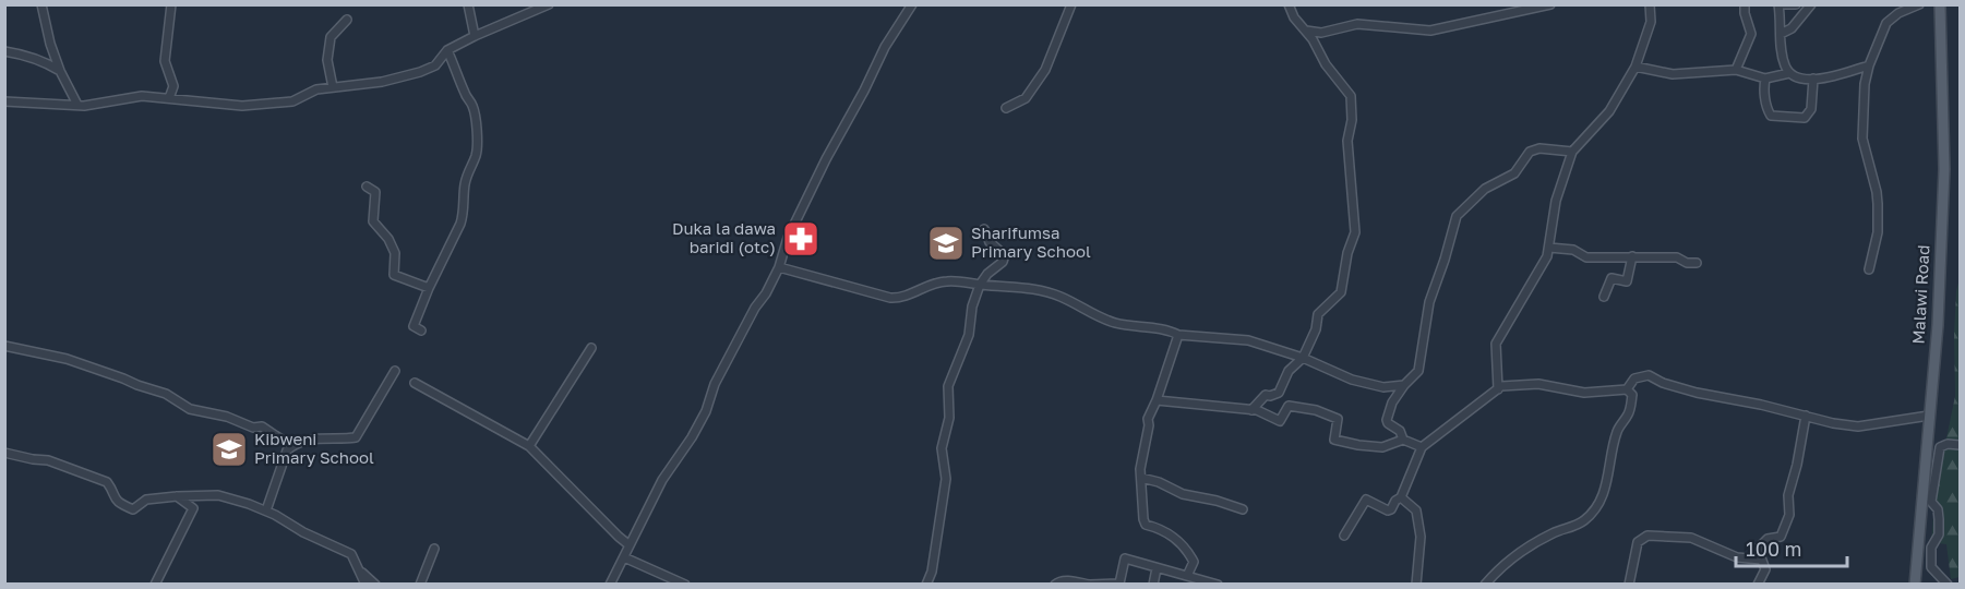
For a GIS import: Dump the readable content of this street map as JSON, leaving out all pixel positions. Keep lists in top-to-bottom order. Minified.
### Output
{"streets":{"main road":["Malawi Road"]},"places":{"pharmacy":["Duka la dawa baridi (otc)"],"school or university":["Sharifumsa Primary School","Kibweni Primary School"]},"scale_bar":"100 m"}
